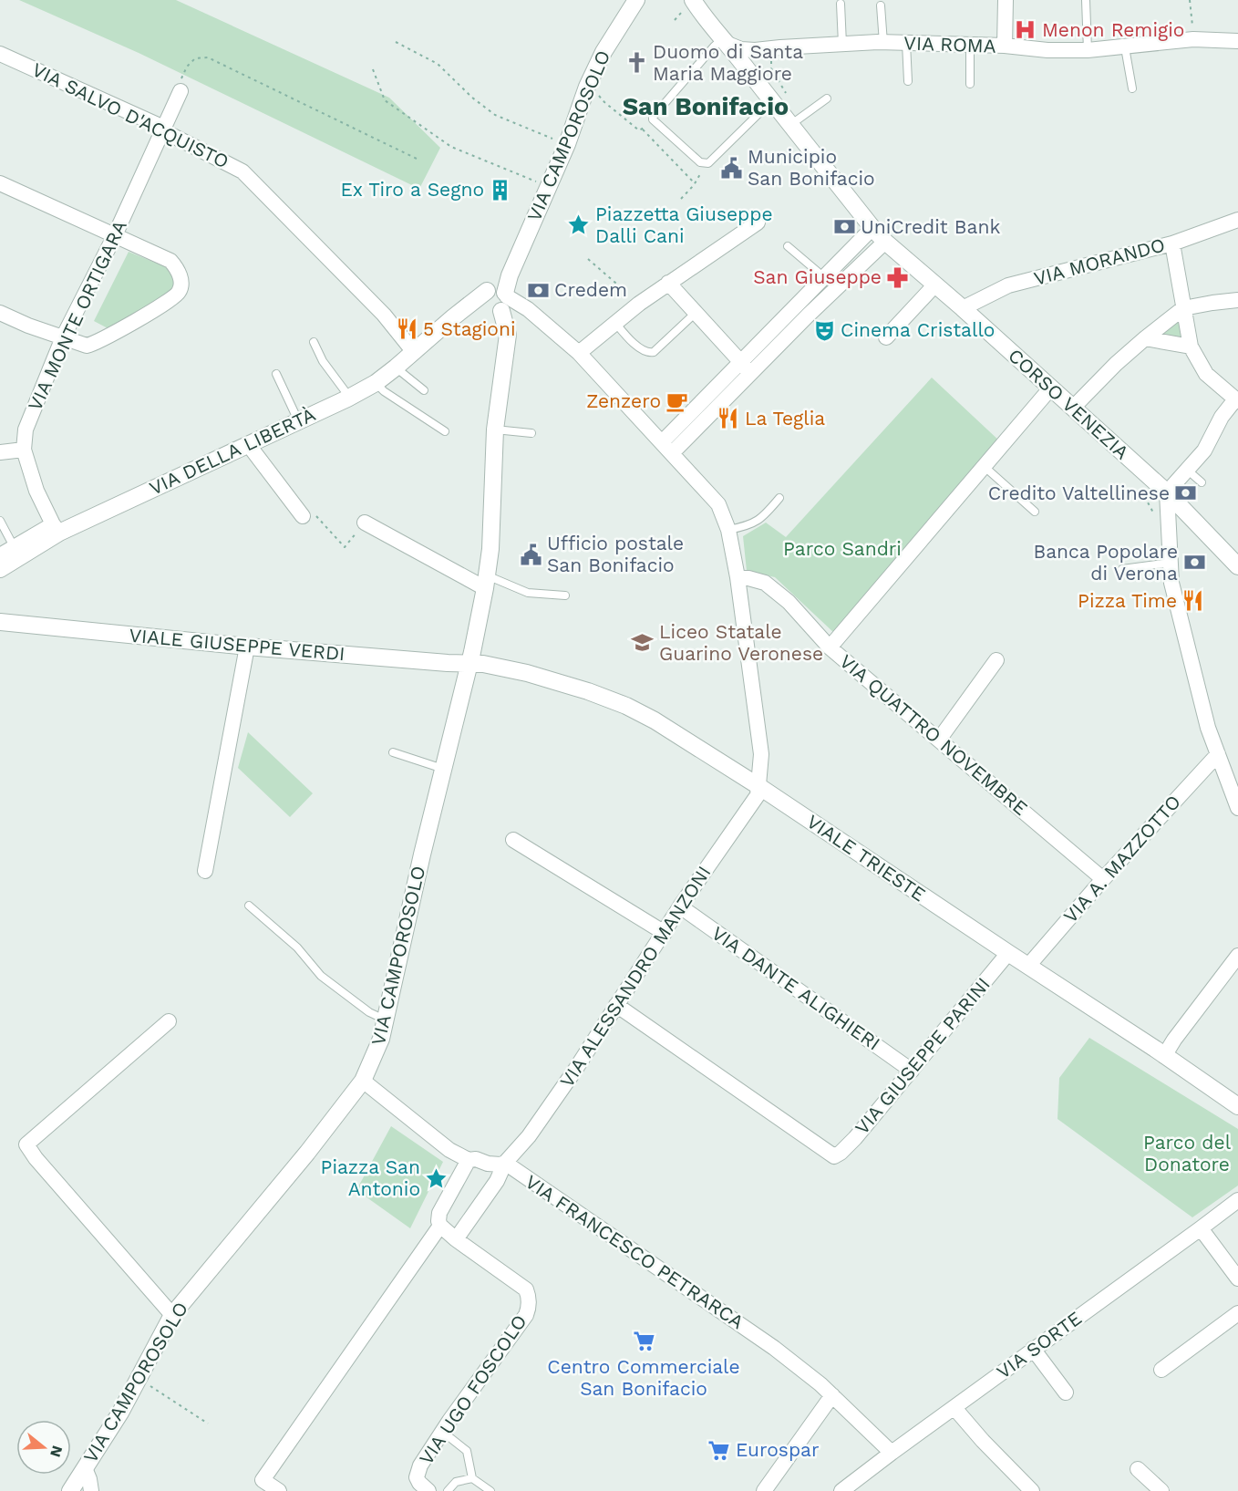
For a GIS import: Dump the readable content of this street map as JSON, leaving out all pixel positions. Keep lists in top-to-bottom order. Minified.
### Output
{"streets":{"street":["VIA ROMA","VIA SALVO D'ACQUISTO","VIA CAMPOROSOLO","VIA MORANDO","VIA MONTE ORTIGARA","CORSO VENEZIA","VIA DELLA LIBERTÀ","VIALE GIUSEPPE VERDI","VIA QUATTRO NOVEMBRE","VIALE TRIESTE","VIA A. MAZZOTTO","VIA ALESSANDRO MANZONI","VIA DANTE ALIGHIERI","VIA GIUSEPPE PARINI","VIA FRANCESCO PETRARCA","VIA SORTE","VIA UGO FOSCOLO"]},"crossings":[["VIA ROMA","CORSO VENEZIA"],["VIA SALVO D'ACQUISTO","VIA MONTE ORTIGARA"],["VIA SALVO D'ACQUISTO","VIA DELLA LIBERTÀ"],["VIA CAMPOROSOLO","VIA DELLA LIBERTÀ"],["VIA CAMPOROSOLO","VIALE GIUSEPPE VERDI"],["VIA CAMPOROSOLO","VIALE TRIESTE"],["VIA CAMPOROSOLO","VIA FRANCESCO PETRARCA"],["VIA MORANDO","CORSO VENEZIA"],["VIA MONTE ORTIGARA","VIA DELLA LIBERTÀ"],["VIALE GIUSEPPE VERDI","VIALE TRIESTE"],["VIA QUATTRO NOVEMBRE","VIA A. MAZZOTTO"],["VIALE TRIESTE","VIA A. MAZZOTTO"],["VIALE TRIESTE","VIA ALESSANDRO MANZONI"],["VIALE TRIESTE","VIA GIUSEPPE PARINI"],["VIA ALESSANDRO MANZONI","VIA DANTE ALIGHIERI"],["VIA ALESSANDRO MANZONI","VIA GIUSEPPE PARINI"],["VIA ALESSANDRO MANZONI","VIA FRANCESCO PETRARCA"],["VIA ALESSANDRO MANZONI","VIA UGO FOSCOLO"],["VIA DANTE ALIGHIERI","VIA GIUSEPPE PARINI"],["VIA FRANCESCO PETRARCA","VIA SORTE"]],"districts":["San Bonifacio"],"parks":["Parco Sandri","Parco del Donatore"],"places":{"hospital":["Menon Remigio"],"church":["Duomo di Santa Maria Maggiore"],"public building":["Municipio San Bonifacio","Ufficio postale San Bonifacio"],"building":["Ex Tiro a Segno"],"place":["Piazzetta Giuseppe Dalli Cani","Piazza San Antonio"],"bank":["UniCredit Bank","Credem","Credito Valtellinese","Banca Popolare di Verona"],"pharmacy":["San Giuseppe"],"restaurant":["5 Stagioni","La Teglia","Pizza Time"],"theatre":["Cinema Cristallo"],"cafe":["Zenzero"],"school or university":["Liceo Statale Guarino Veronese"],"supermarket":["Centro Commerciale San Bonifacio","Eurospar"]},"north":"right"}
